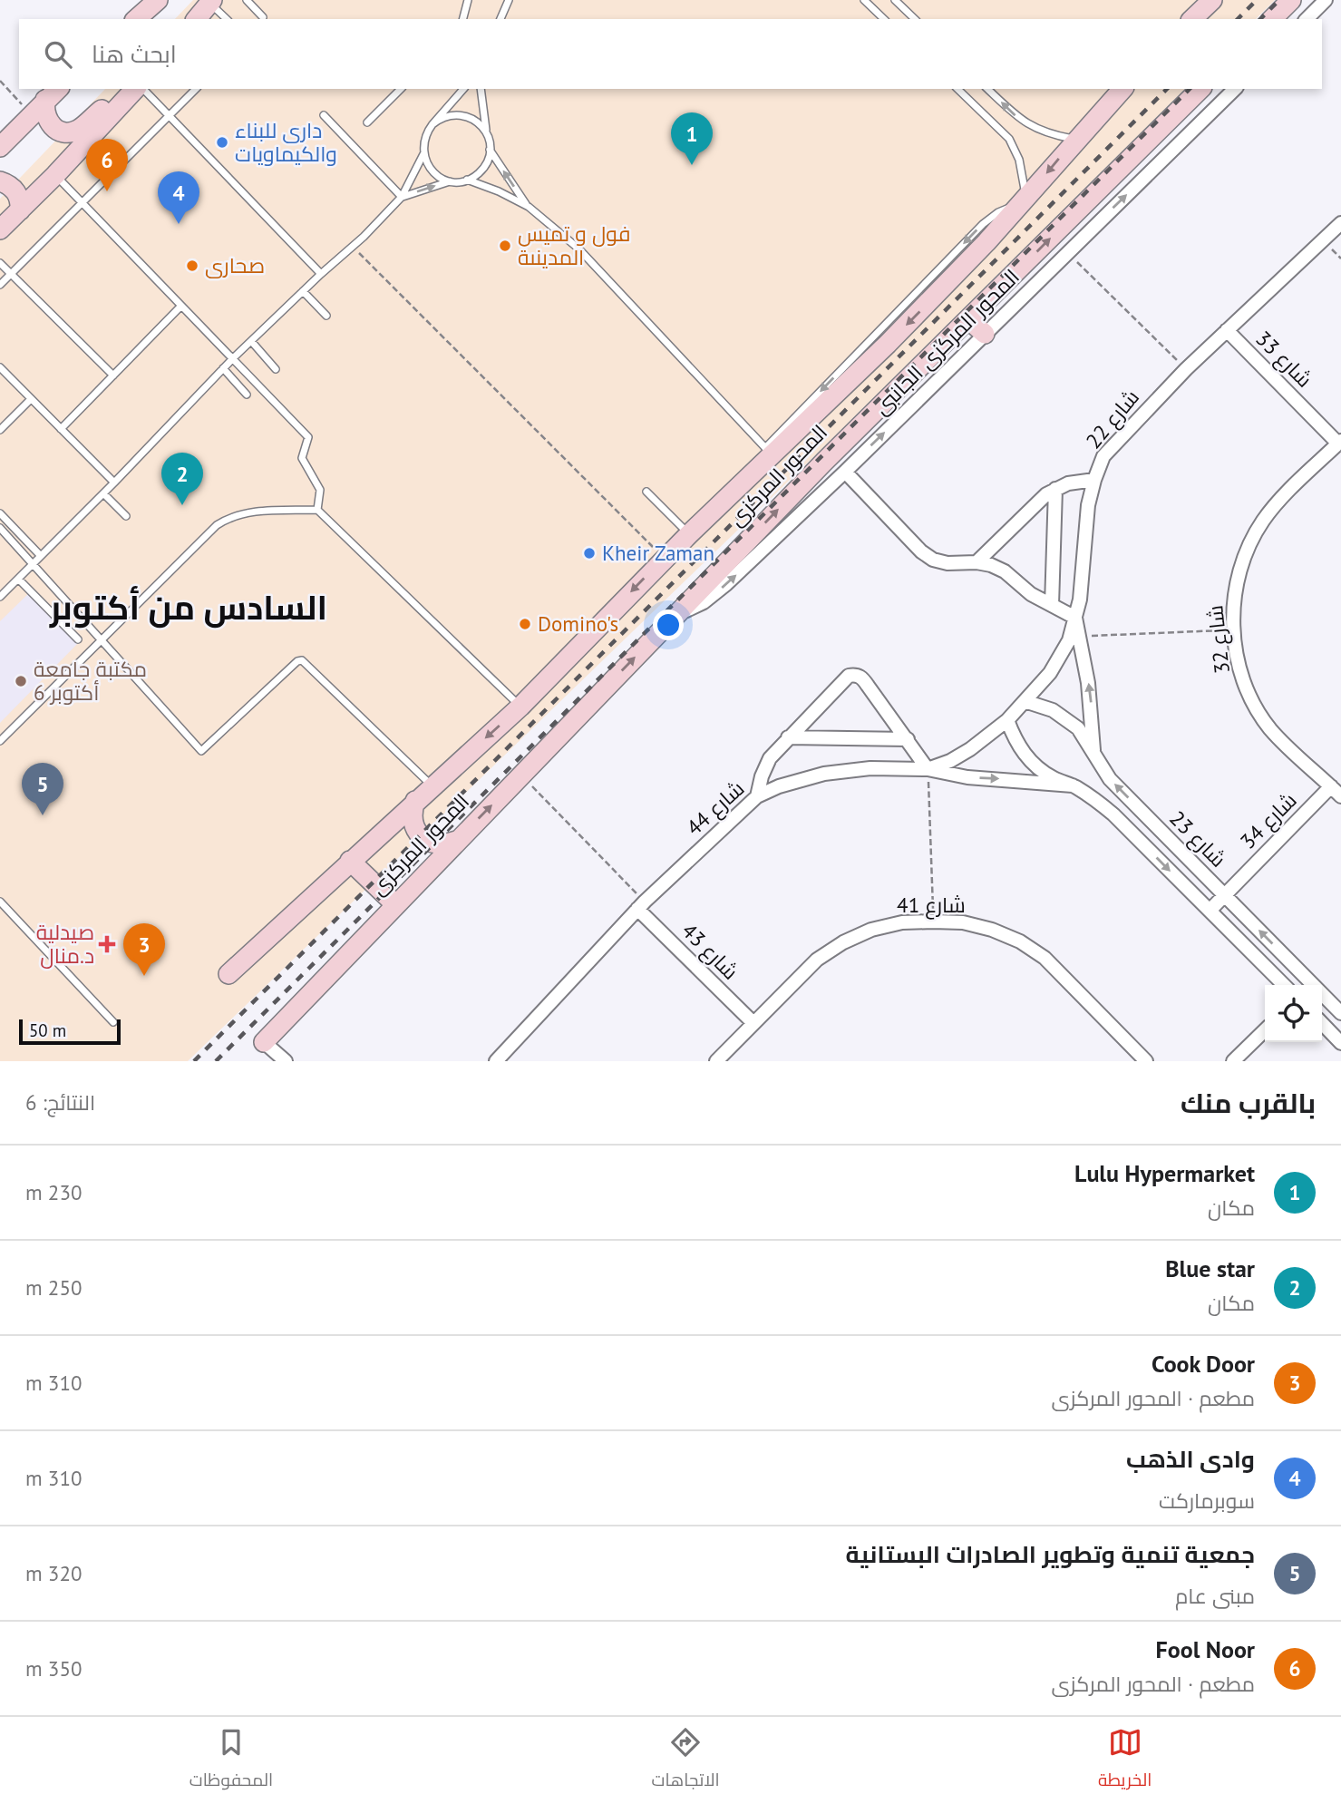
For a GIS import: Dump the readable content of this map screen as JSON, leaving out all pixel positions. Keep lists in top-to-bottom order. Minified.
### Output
{"streets":{"main road":["المحور المركزى"],"street":["المحور المركزى الجانبى","شارع 33","شارع 22","شارع 32","شارع 44","شارع 34","شارع 23","شارع 41","شارع 43"]},"crossings":[["المحور المركزى الجانبى","المحور المركزى"],["شارع 33","شارع 22"],["شارع 33","شارع 32"],["شارع 22","شارع 44"],["شارع 22","شارع 23"],["شارع 32","شارع 34"],["شارع 44","شارع 23"],["شارع 44","شارع 43"],["شارع 34","شارع 23"],["شارع 41","شارع 43"]],"one_way":["المحور المركزى الجانبى"],"districts":["السادس من أكتوبر"],"places":{"other":["دارى للبناء والكيماويات","فول و تميس المدينىة","صحارى","Kheir Zaman","Domino's","مكتبة جامعة 6 أكتوبر"],"health":["صيدلية د.منال"]},"scale_bar":"50 m","page":{"search":"ابحث هنا","pins":["1","6","4","2","5","3"],"scale":"50 m","heading":["بالقرب منك","النتائج: 6"],"list":[{"mark":"1","name":"Lulu Hypermarket","note":"مكان","value":"230 m"},{"mark":"2","name":"Blue star","note":"مكان","value":"250 m"},{"mark":"3","name":"Cook Door","note":"مطعم · المحور المركزى","value":"310 m"},{"mark":"4","name":"وادى الذهب","note":"سوبرماركت","value":"310 m"},{"mark":"5","name":"جمعية تنمية وتطوير الصادرات البستانية","note":"مبنى عام","value":"320 m"},{"mark":"6","name":"Fool Noor","note":"مطعم · المحور المركزى","value":"350 m"}],"nav":["الخريطة","الاتجاهات","المحفوظات"]}}
